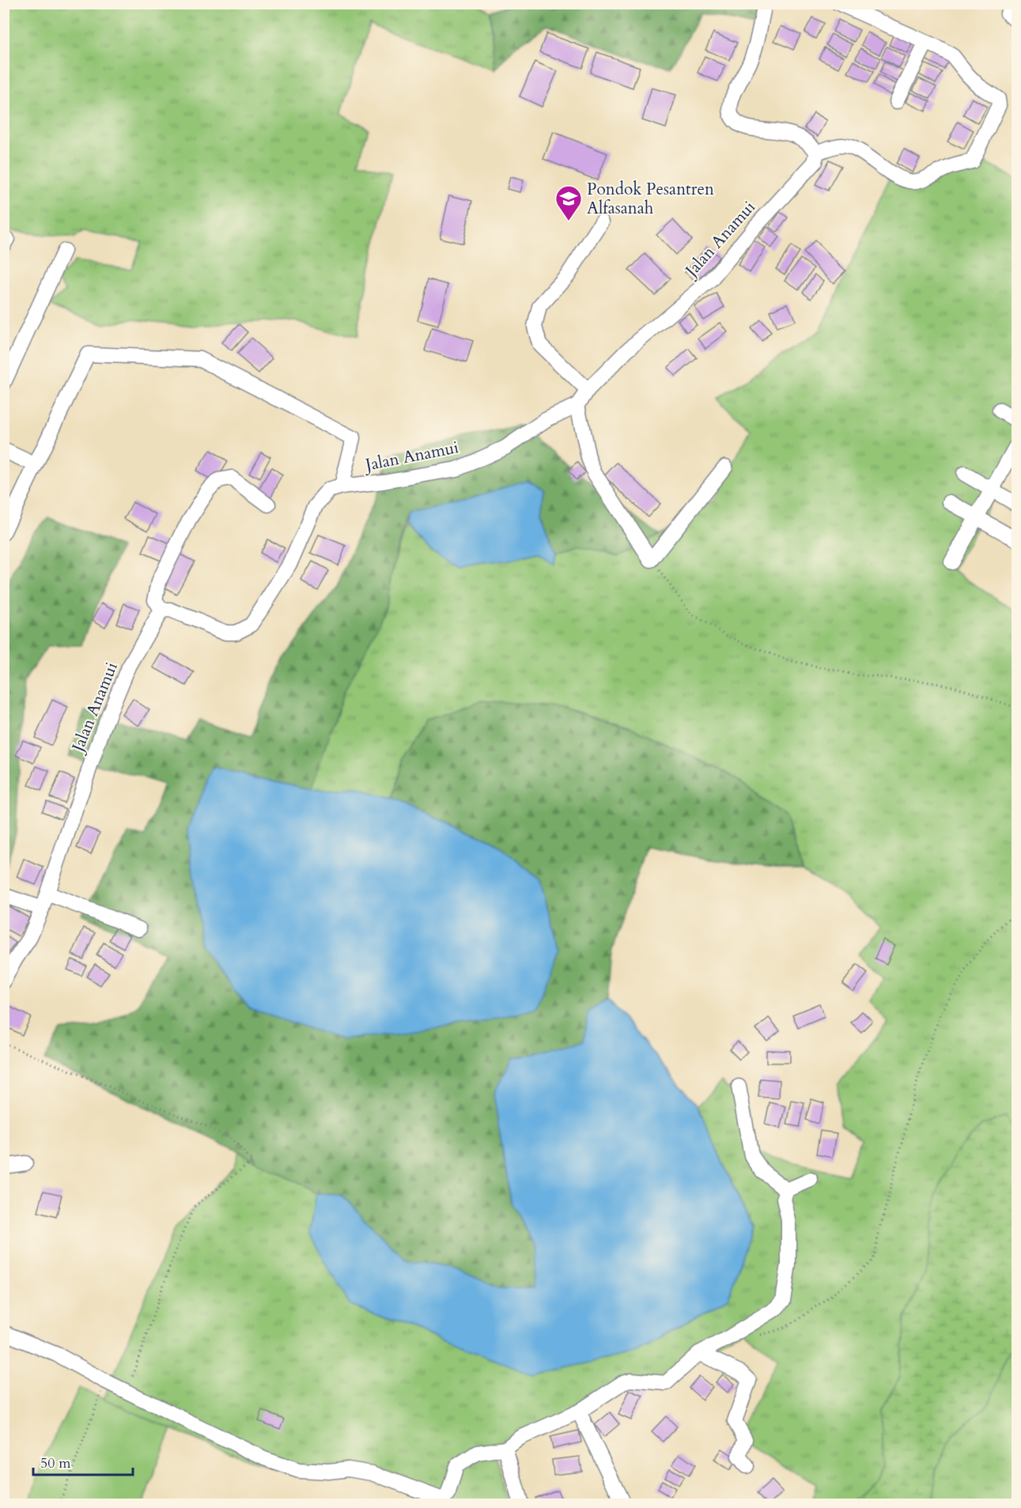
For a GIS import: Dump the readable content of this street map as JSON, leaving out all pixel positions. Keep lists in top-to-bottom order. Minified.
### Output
{"streets":{"street":["Jalan Anamui"]},"places":{"school or university":["Pondok Pesantren Alfasanah"]},"scale_bar":"50 m"}
